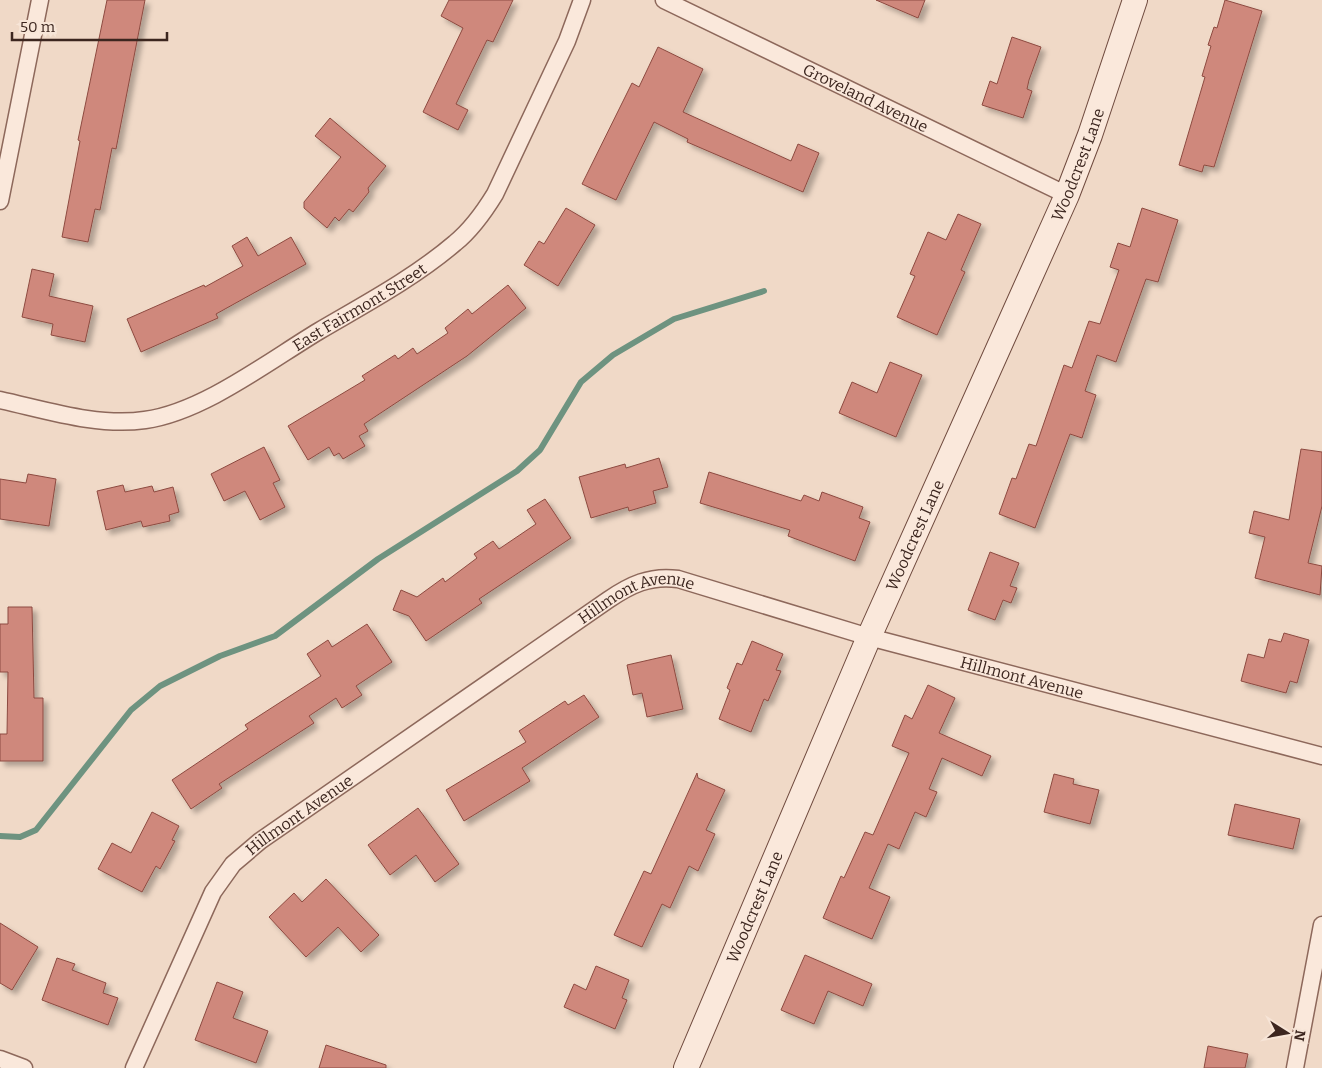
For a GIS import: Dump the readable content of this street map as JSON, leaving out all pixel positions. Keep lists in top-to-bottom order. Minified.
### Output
{"streets":{"street":["Groveland Avenue","Woodcrest Lane","East Fairmont Street","Hillmont Avenue"]},"crossings":[["Groveland Avenue","Woodcrest Lane"],["Woodcrest Lane","Hillmont Avenue"]],"scale_bar":"50 m","north":"right"}
